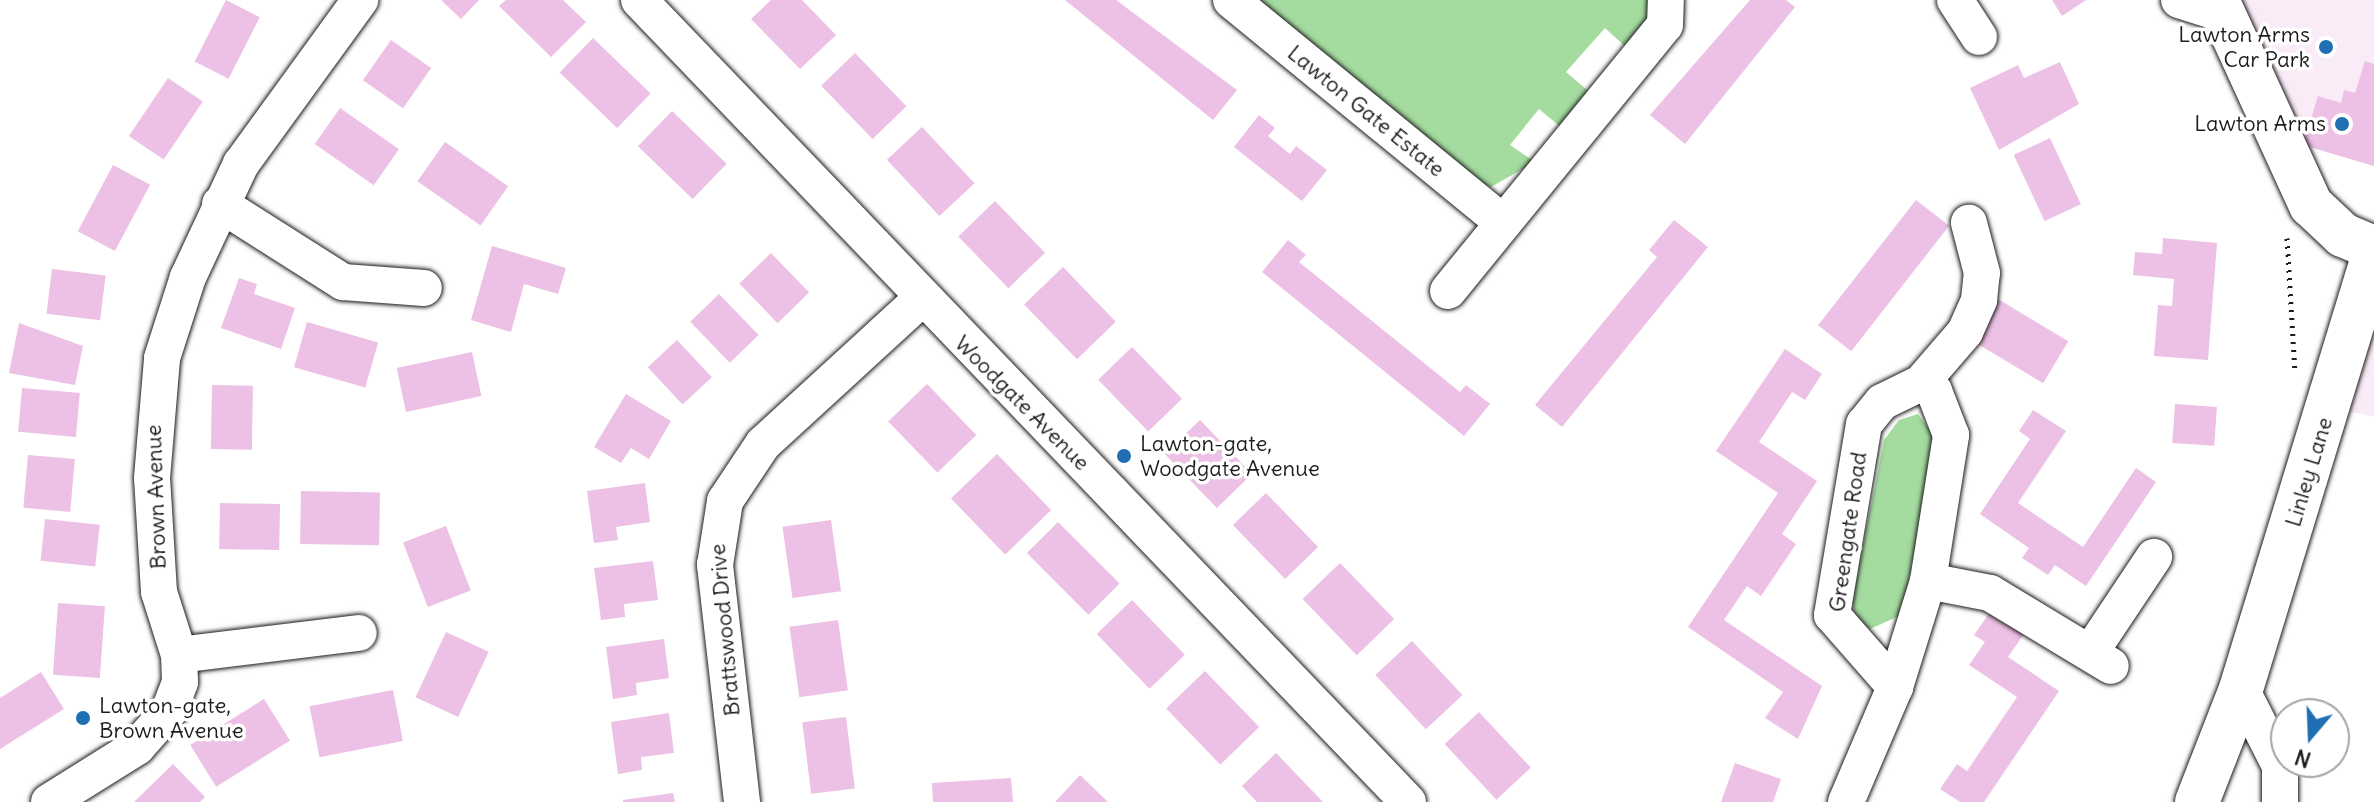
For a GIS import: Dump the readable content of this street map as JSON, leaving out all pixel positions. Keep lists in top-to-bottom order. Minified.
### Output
{"streets":{"main road":["Linley Lane"],"street":["Lawton Gate Estate","Woodgate Avenue","Brown Avenue","Greengate Road","Brattswood Drive"]},"crossings":[["Woodgate Avenue","Brattswood Drive"]],"places":["Lawton Arms Car Park","Lawton Arms","Lawton-gate, Woodgate Avenue","Lawton-gate, Brown Avenue"],"north":"bottom"}
